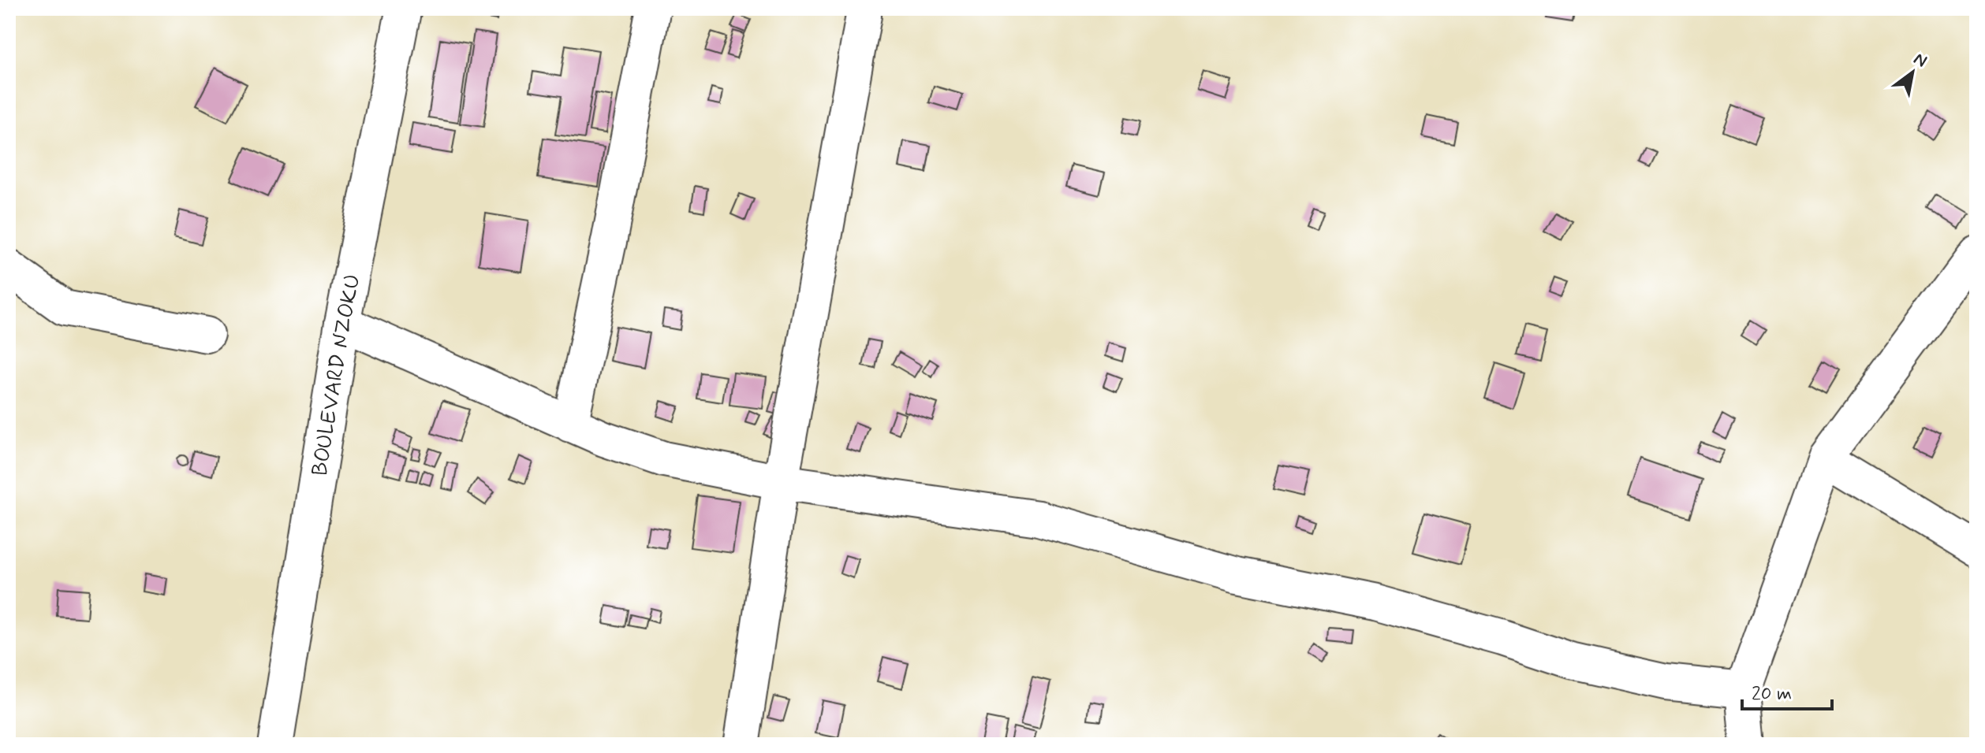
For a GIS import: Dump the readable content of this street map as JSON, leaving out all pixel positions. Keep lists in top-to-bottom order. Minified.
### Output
{"streets":{"street":["BOULEVARD NZOKU"]},"scale_bar":"20 m","north":"top right"}
